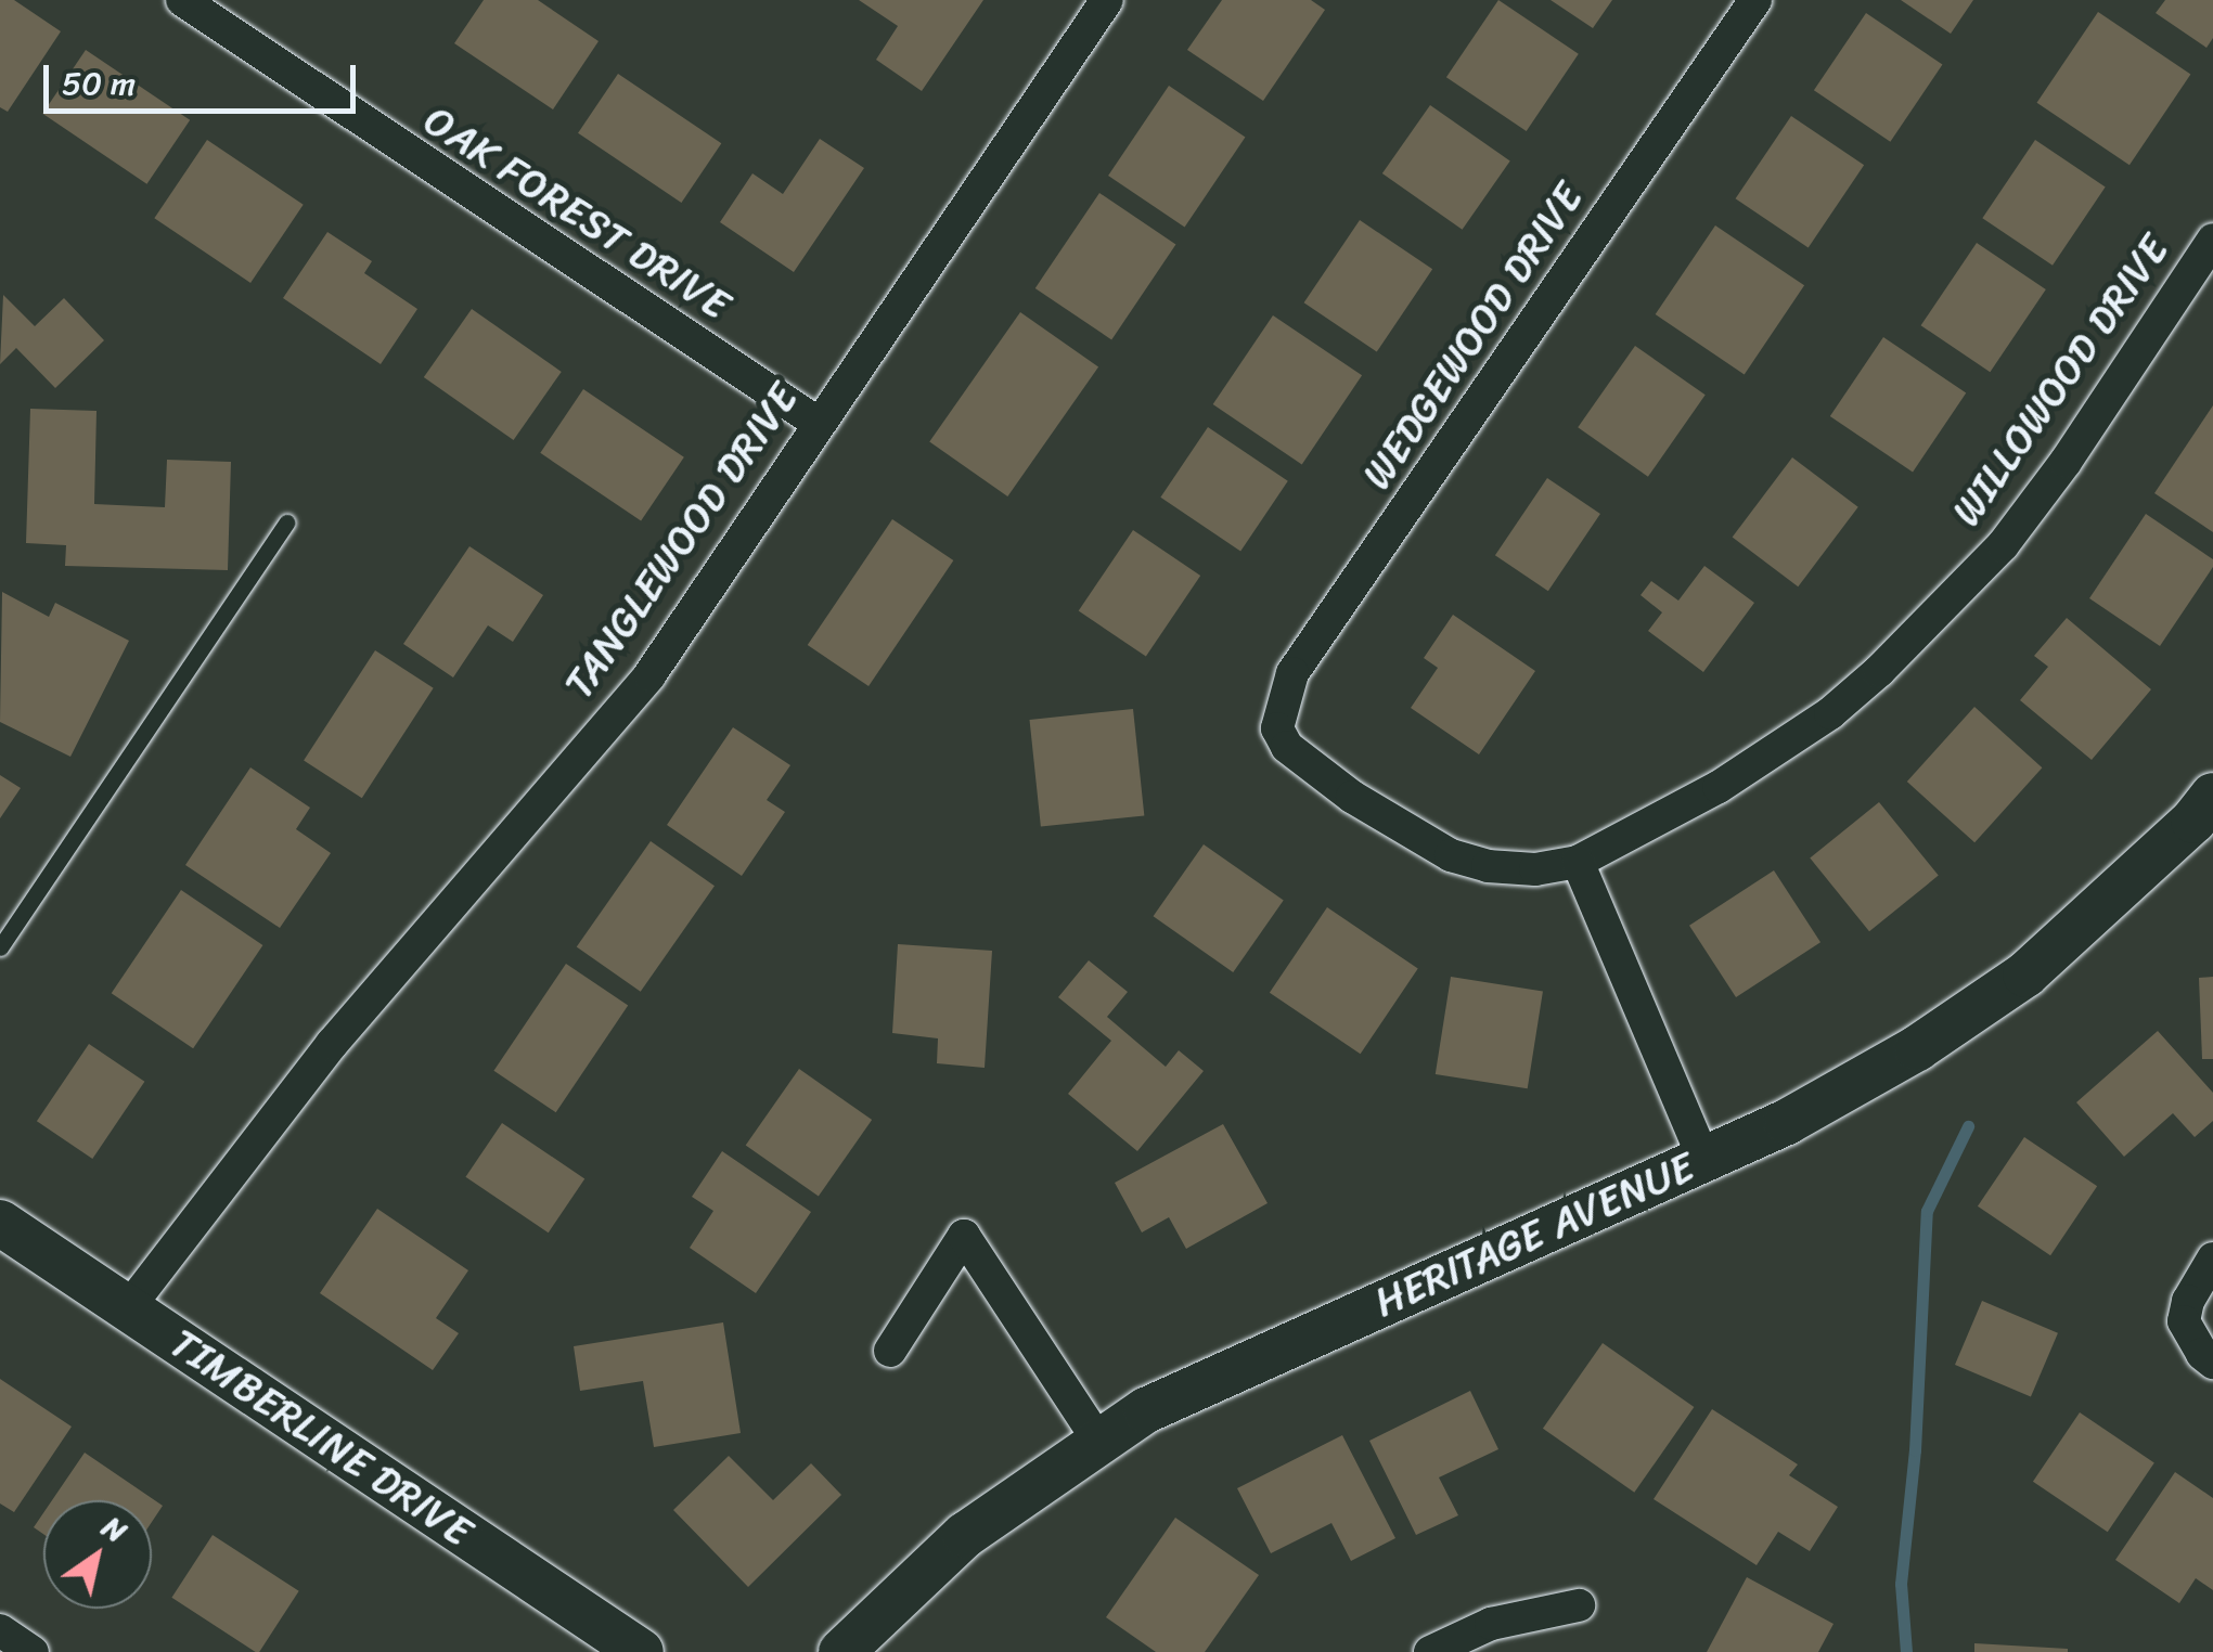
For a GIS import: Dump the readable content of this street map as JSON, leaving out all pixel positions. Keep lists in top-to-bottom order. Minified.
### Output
{"streets":{"street":["OAK FOREST DRIVE","WEDGEWOOD DRIVE","WILLOWOOD DRIVE","TANGLEWOOD DRIVE","HERITAGE AVENUE","TIMBERLINE DRIVE"]},"crossings":[["OAK FOREST DRIVE","TANGLEWOOD DRIVE"],["WEDGEWOOD DRIVE","WILLOWOOD DRIVE"],["TANGLEWOOD DRIVE","TIMBERLINE DRIVE"]],"scale_bar":"50 m","north":"top right"}
